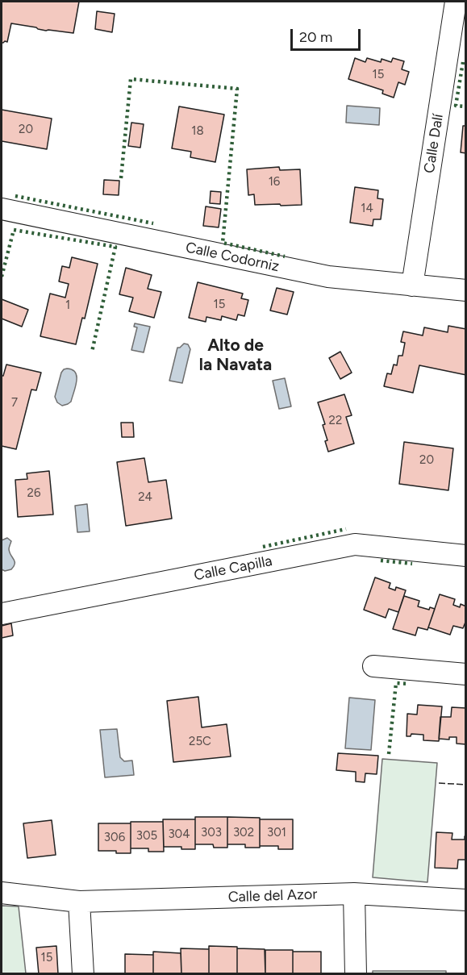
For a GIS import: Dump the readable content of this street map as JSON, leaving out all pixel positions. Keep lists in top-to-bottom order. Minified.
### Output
{"streets":{"street":["Calle Dalí","Calle Codorniz","Calle Capilla","Calle del Azor"]},"crossings":[["Calle Dalí","Calle Codorniz"]],"districts":["Alto de la Navata"],"house_numbers":["15","20","18","16","14","15","1","7","22","20","26","24","25C","303","302","301","304","305","306","15"],"scale_bar":"20 m"}
